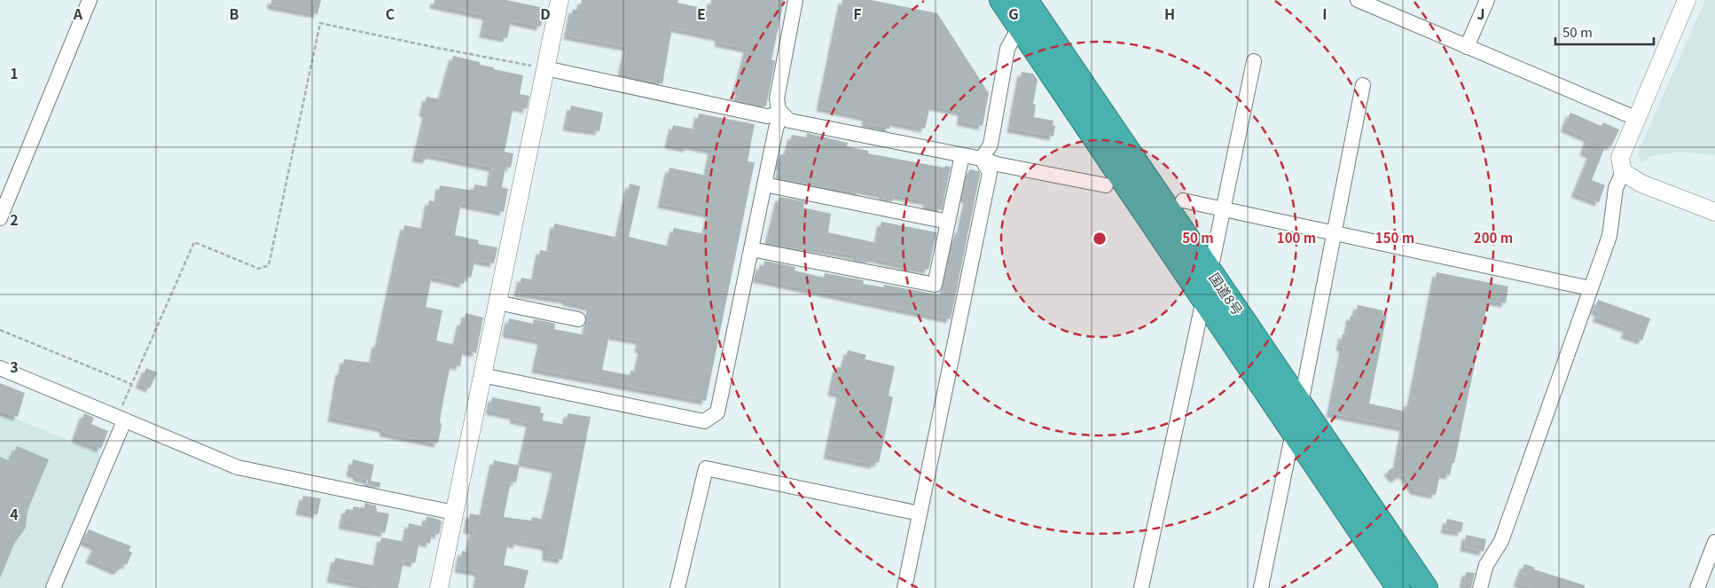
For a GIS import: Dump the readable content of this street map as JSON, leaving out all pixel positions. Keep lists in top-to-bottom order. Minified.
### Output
{"streets":{"highway":["国道8号"]},"scale_bar":"50 m","grid":{"columns":["A","B","C","D","E","F","G","H","I","J"],"rows":["1","2","3","4"]},"rings":["50 m","100 m","150 m","200 m"]}
